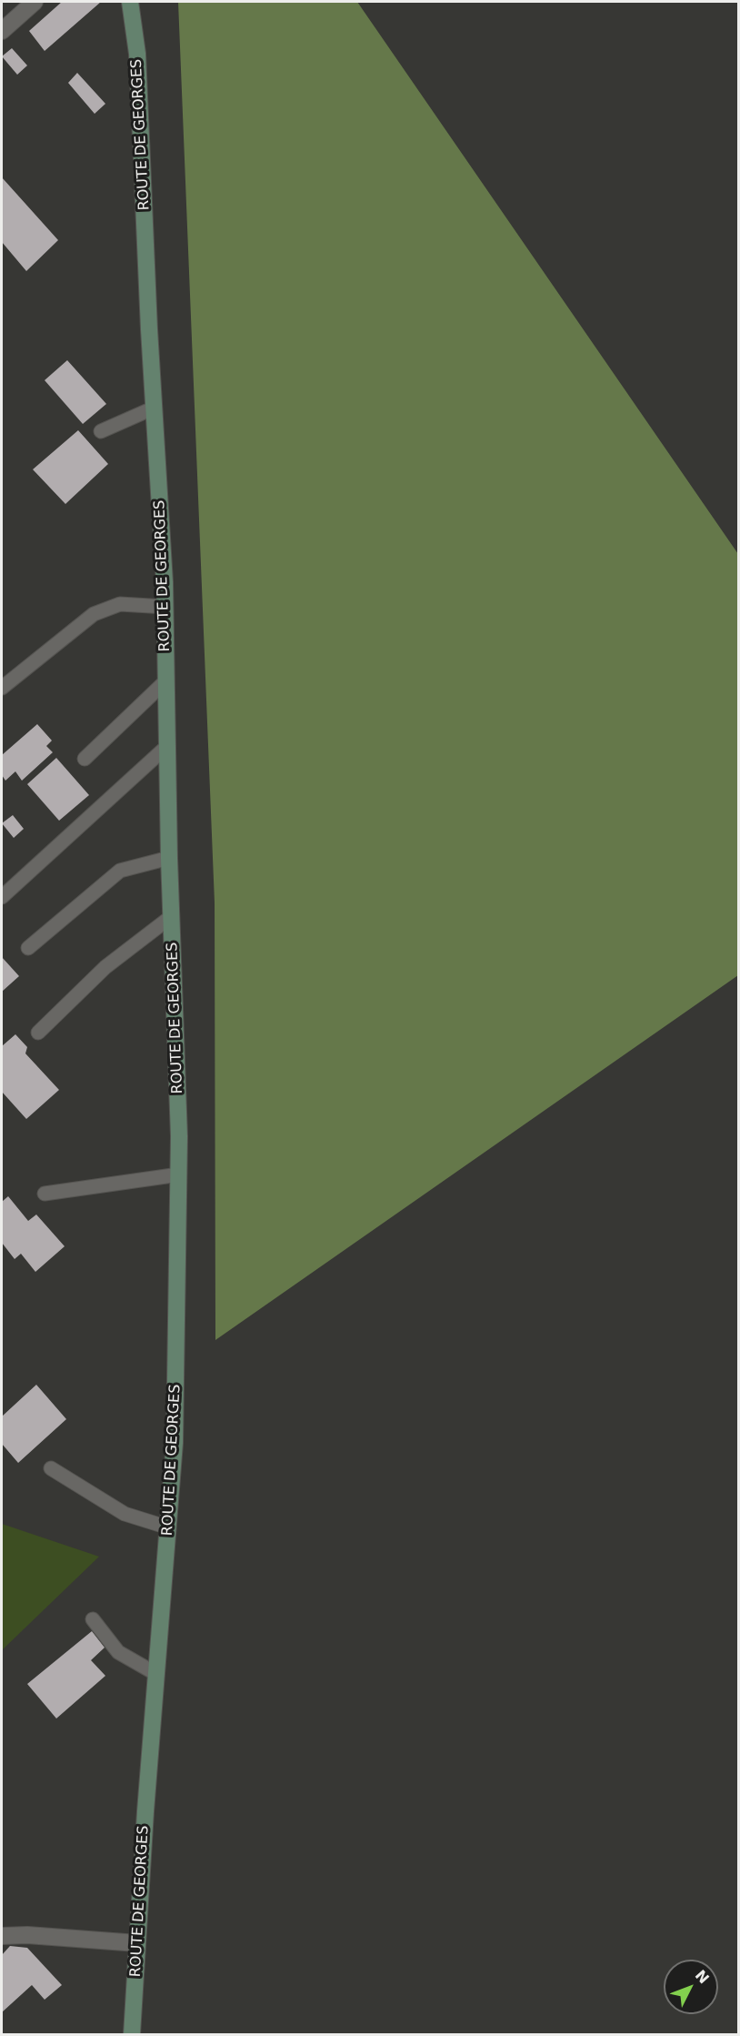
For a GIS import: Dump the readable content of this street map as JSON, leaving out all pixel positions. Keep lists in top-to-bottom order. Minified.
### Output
{"streets":{"street":["ROUTE DE GEORGES"]},"north":"top right"}
